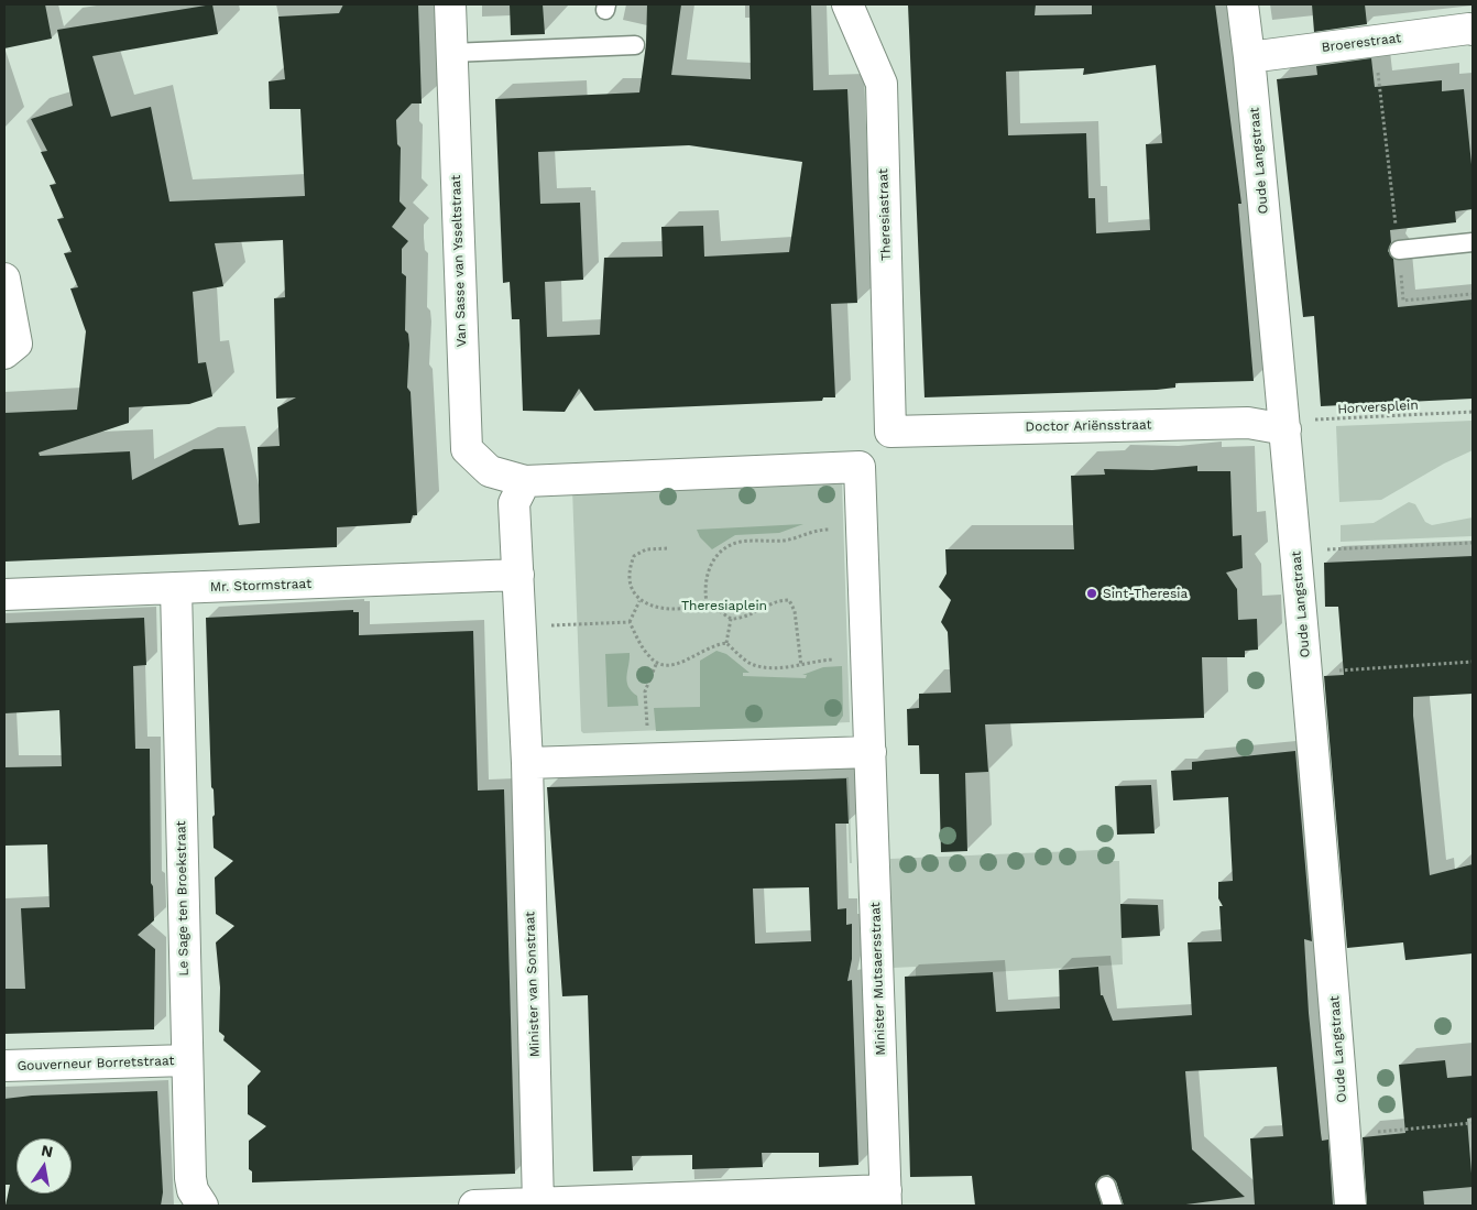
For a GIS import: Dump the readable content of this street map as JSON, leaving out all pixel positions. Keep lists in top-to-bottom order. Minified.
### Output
{"streets":{"street":["Broerestraat","Oude Langstraat","Theresiastraat","Van Sasse van Ysseltstraat","Doctor Ariënsstraat","Mr. Stormstraat","Le Sage ten Broekstraat","Minister Mutsaersstraat","Minister van Sonstraat","Gouverneur Borretstraat"],"path":["Horversplein"]},"crossings":[["Broerestraat","Oude Langstraat"],["Oude Langstraat","Horversplein"],["Oude Langstraat","Doctor Ariënsstraat"],["Theresiastraat","Doctor Ariënsstraat"],["Horversplein","Doctor Ariënsstraat"],["Mr. Stormstraat","Le Sage ten Broekstraat"],["Le Sage ten Broekstraat","Gouverneur Borretstraat"]],"parks":["Theresiaplein"],"places":["Sint-Theresia"],"north":"top"}
